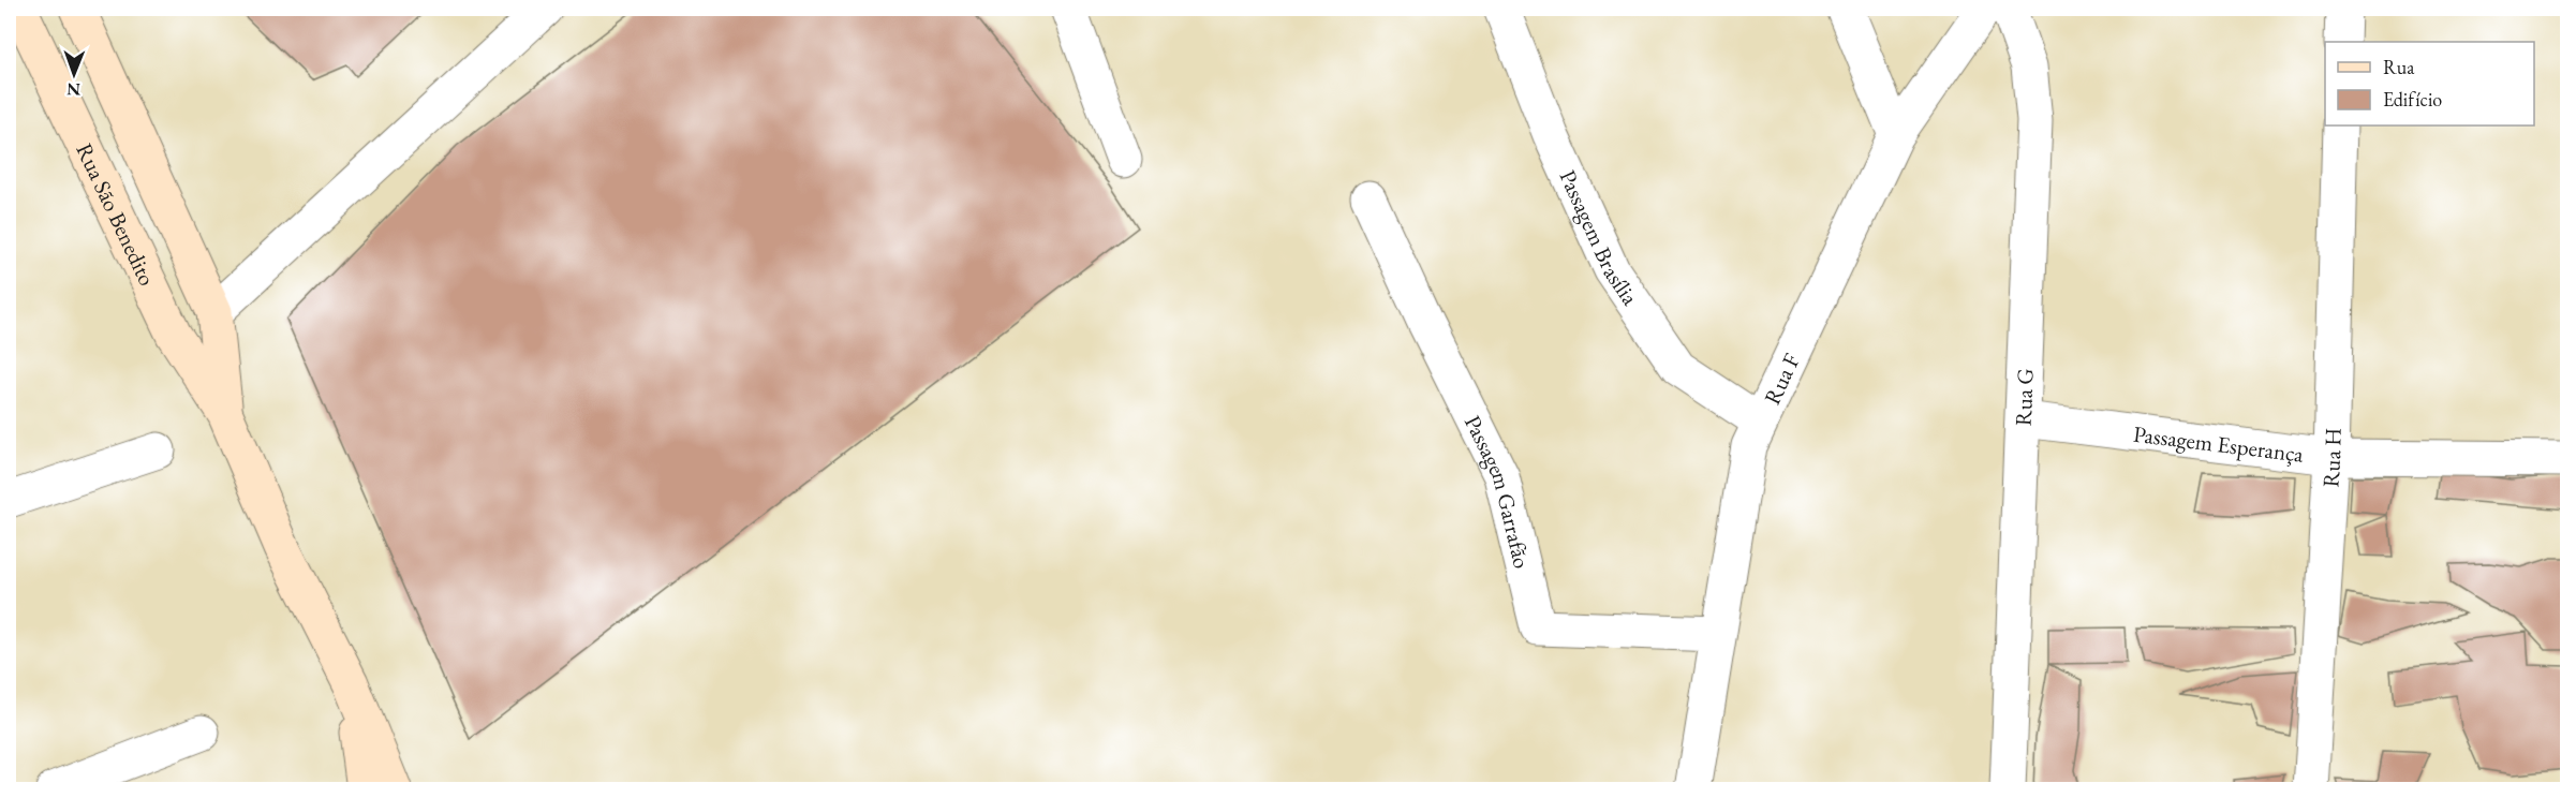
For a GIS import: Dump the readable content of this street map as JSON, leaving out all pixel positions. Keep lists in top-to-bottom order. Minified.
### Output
{"streets":{"street":["Rua São Benedito","Passagem Brasília","Rua F","Rua G","Passagem Esperança","Rua H","Passagem Garrafão"]},"crossings":[["Passagem Brasília","Rua F"],["Rua F","Passagem Garrafão"],["Rua G","Passagem Esperança"],["Passagem Esperança","Rua H"]],"legend":["Rua","Edifício"],"north":"bottom"}
